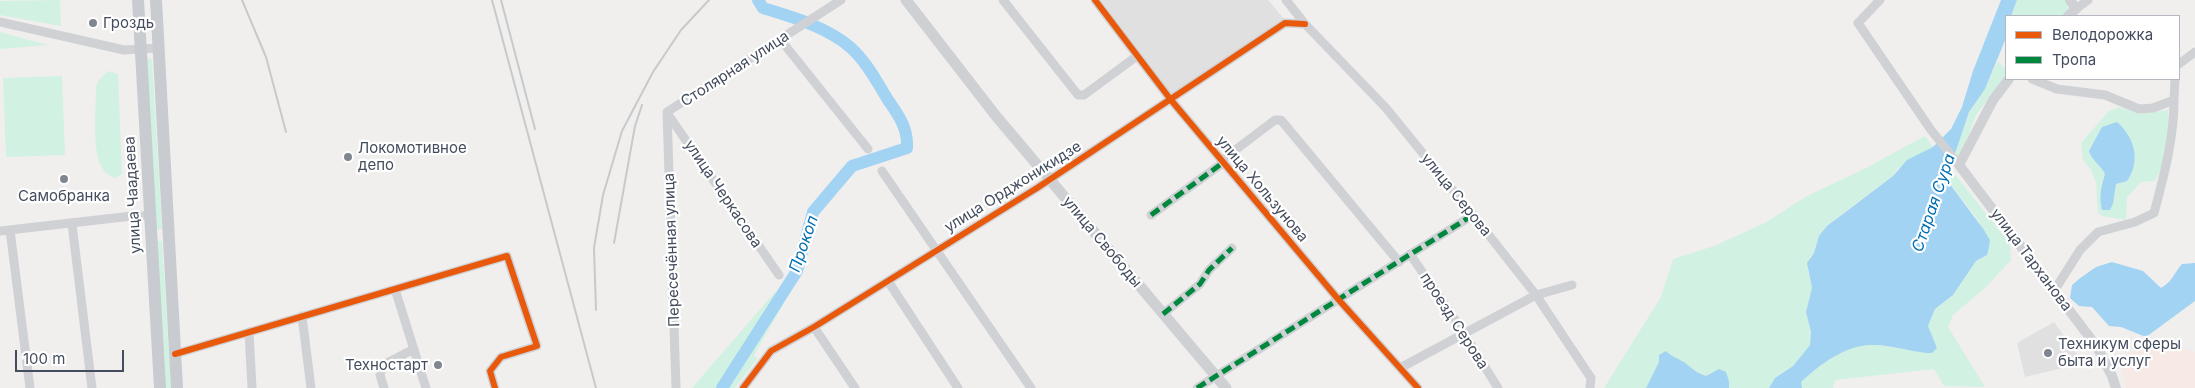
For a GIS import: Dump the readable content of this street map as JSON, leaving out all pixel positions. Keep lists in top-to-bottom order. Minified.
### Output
{"streets":{"main road":["улица Чаадаева","улица Свободы"],"street":["Столярная улица","улица Орджоникидзе","улица Хользунова","улица Черкасова","улица Серова","Пересечённая улица","улица Тарханова","проезд Серова"]},"crossings":[["Столярная улица","улица Черкасова"],["Столярная улица","Пересечённая улица"],["улица Орджоникидзе","улица Хользунова"],["улица Орджоникидзе","улица Серова"],["улица Орджоникидзе","улица Свободы"],["улица Черкасова","Пересечённая улица"]],"water":["Старая Сура","Прокоп"],"places":["Гроздь","Локомотивное депо","Самобранка","Техникум сферы быта и услуг","Техностарт"],"legend":["Велодорожка","Тропа"],"scale_bar":"100 m"}
